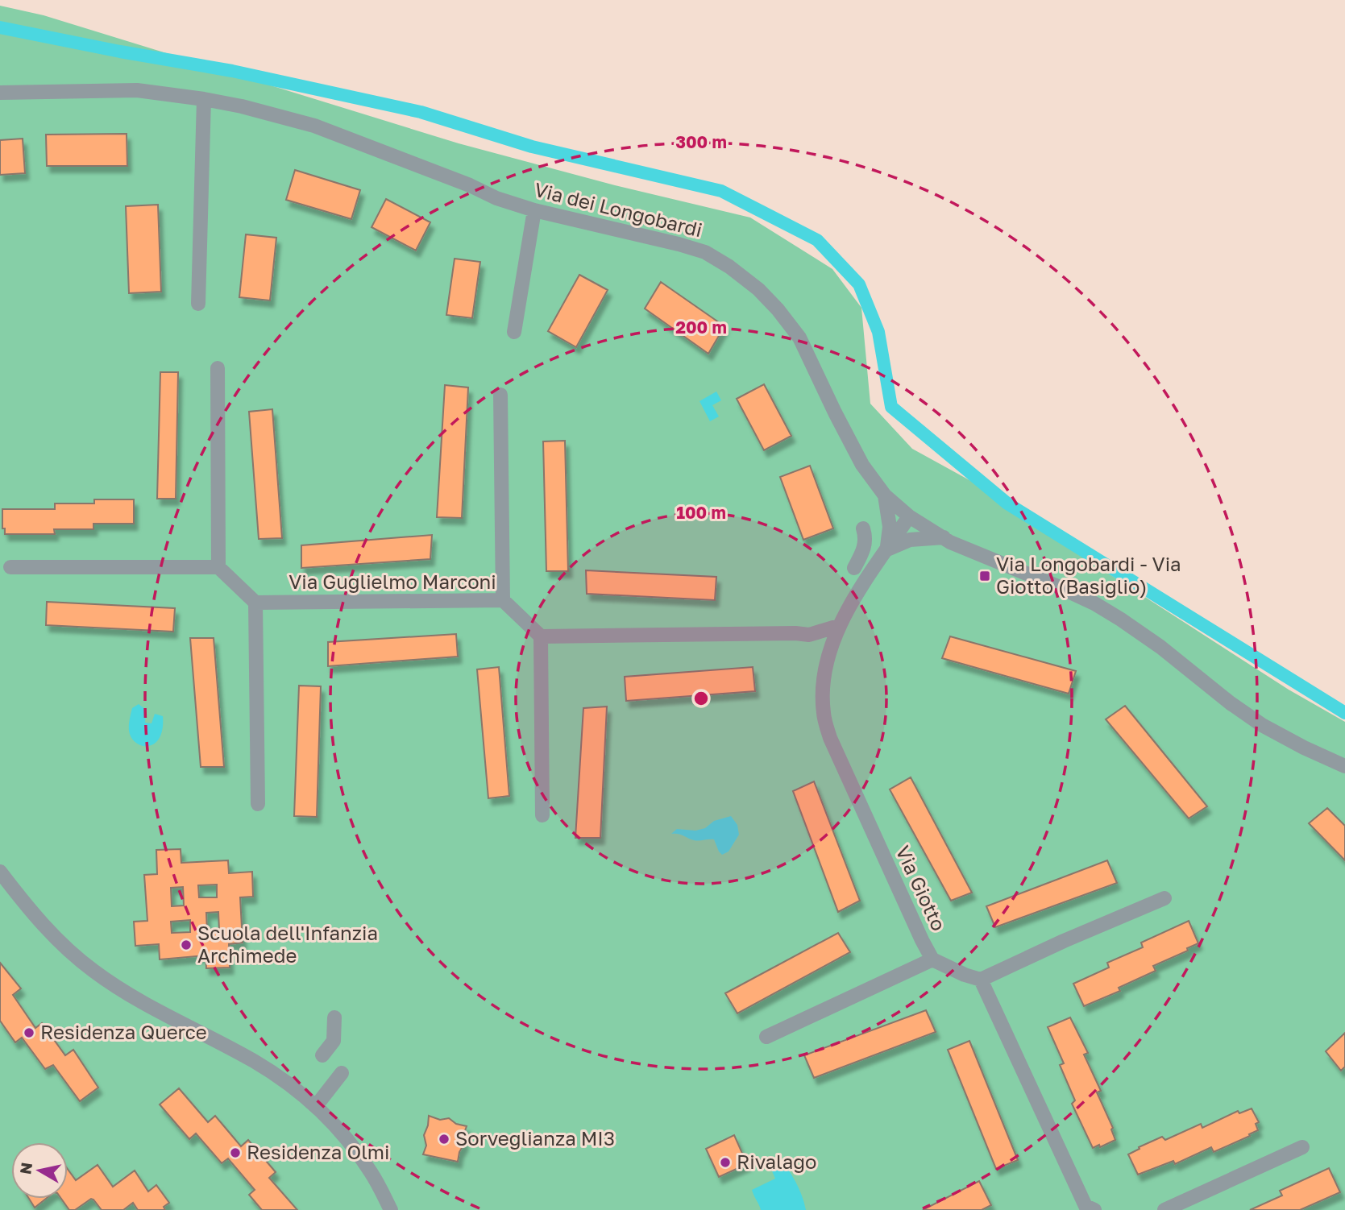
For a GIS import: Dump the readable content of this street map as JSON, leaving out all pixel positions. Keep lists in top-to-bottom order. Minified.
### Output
{"streets":{"street":["Via dei Longobardi","Via Guglielmo Marconi","Via Giotto"]},"crossings":[["Via dei Longobardi","Via Giotto"]],"places":{"transit":["Via Longobardi - Via Giotto (Basiglio)"],"other":["Scuola dell'Infanzia Archimede","Residenza Querce","Sorveglianza MI3","Residenza Olmi","Rivalago"]},"north":"left","rings":["300 m","200 m","100 m"]}
